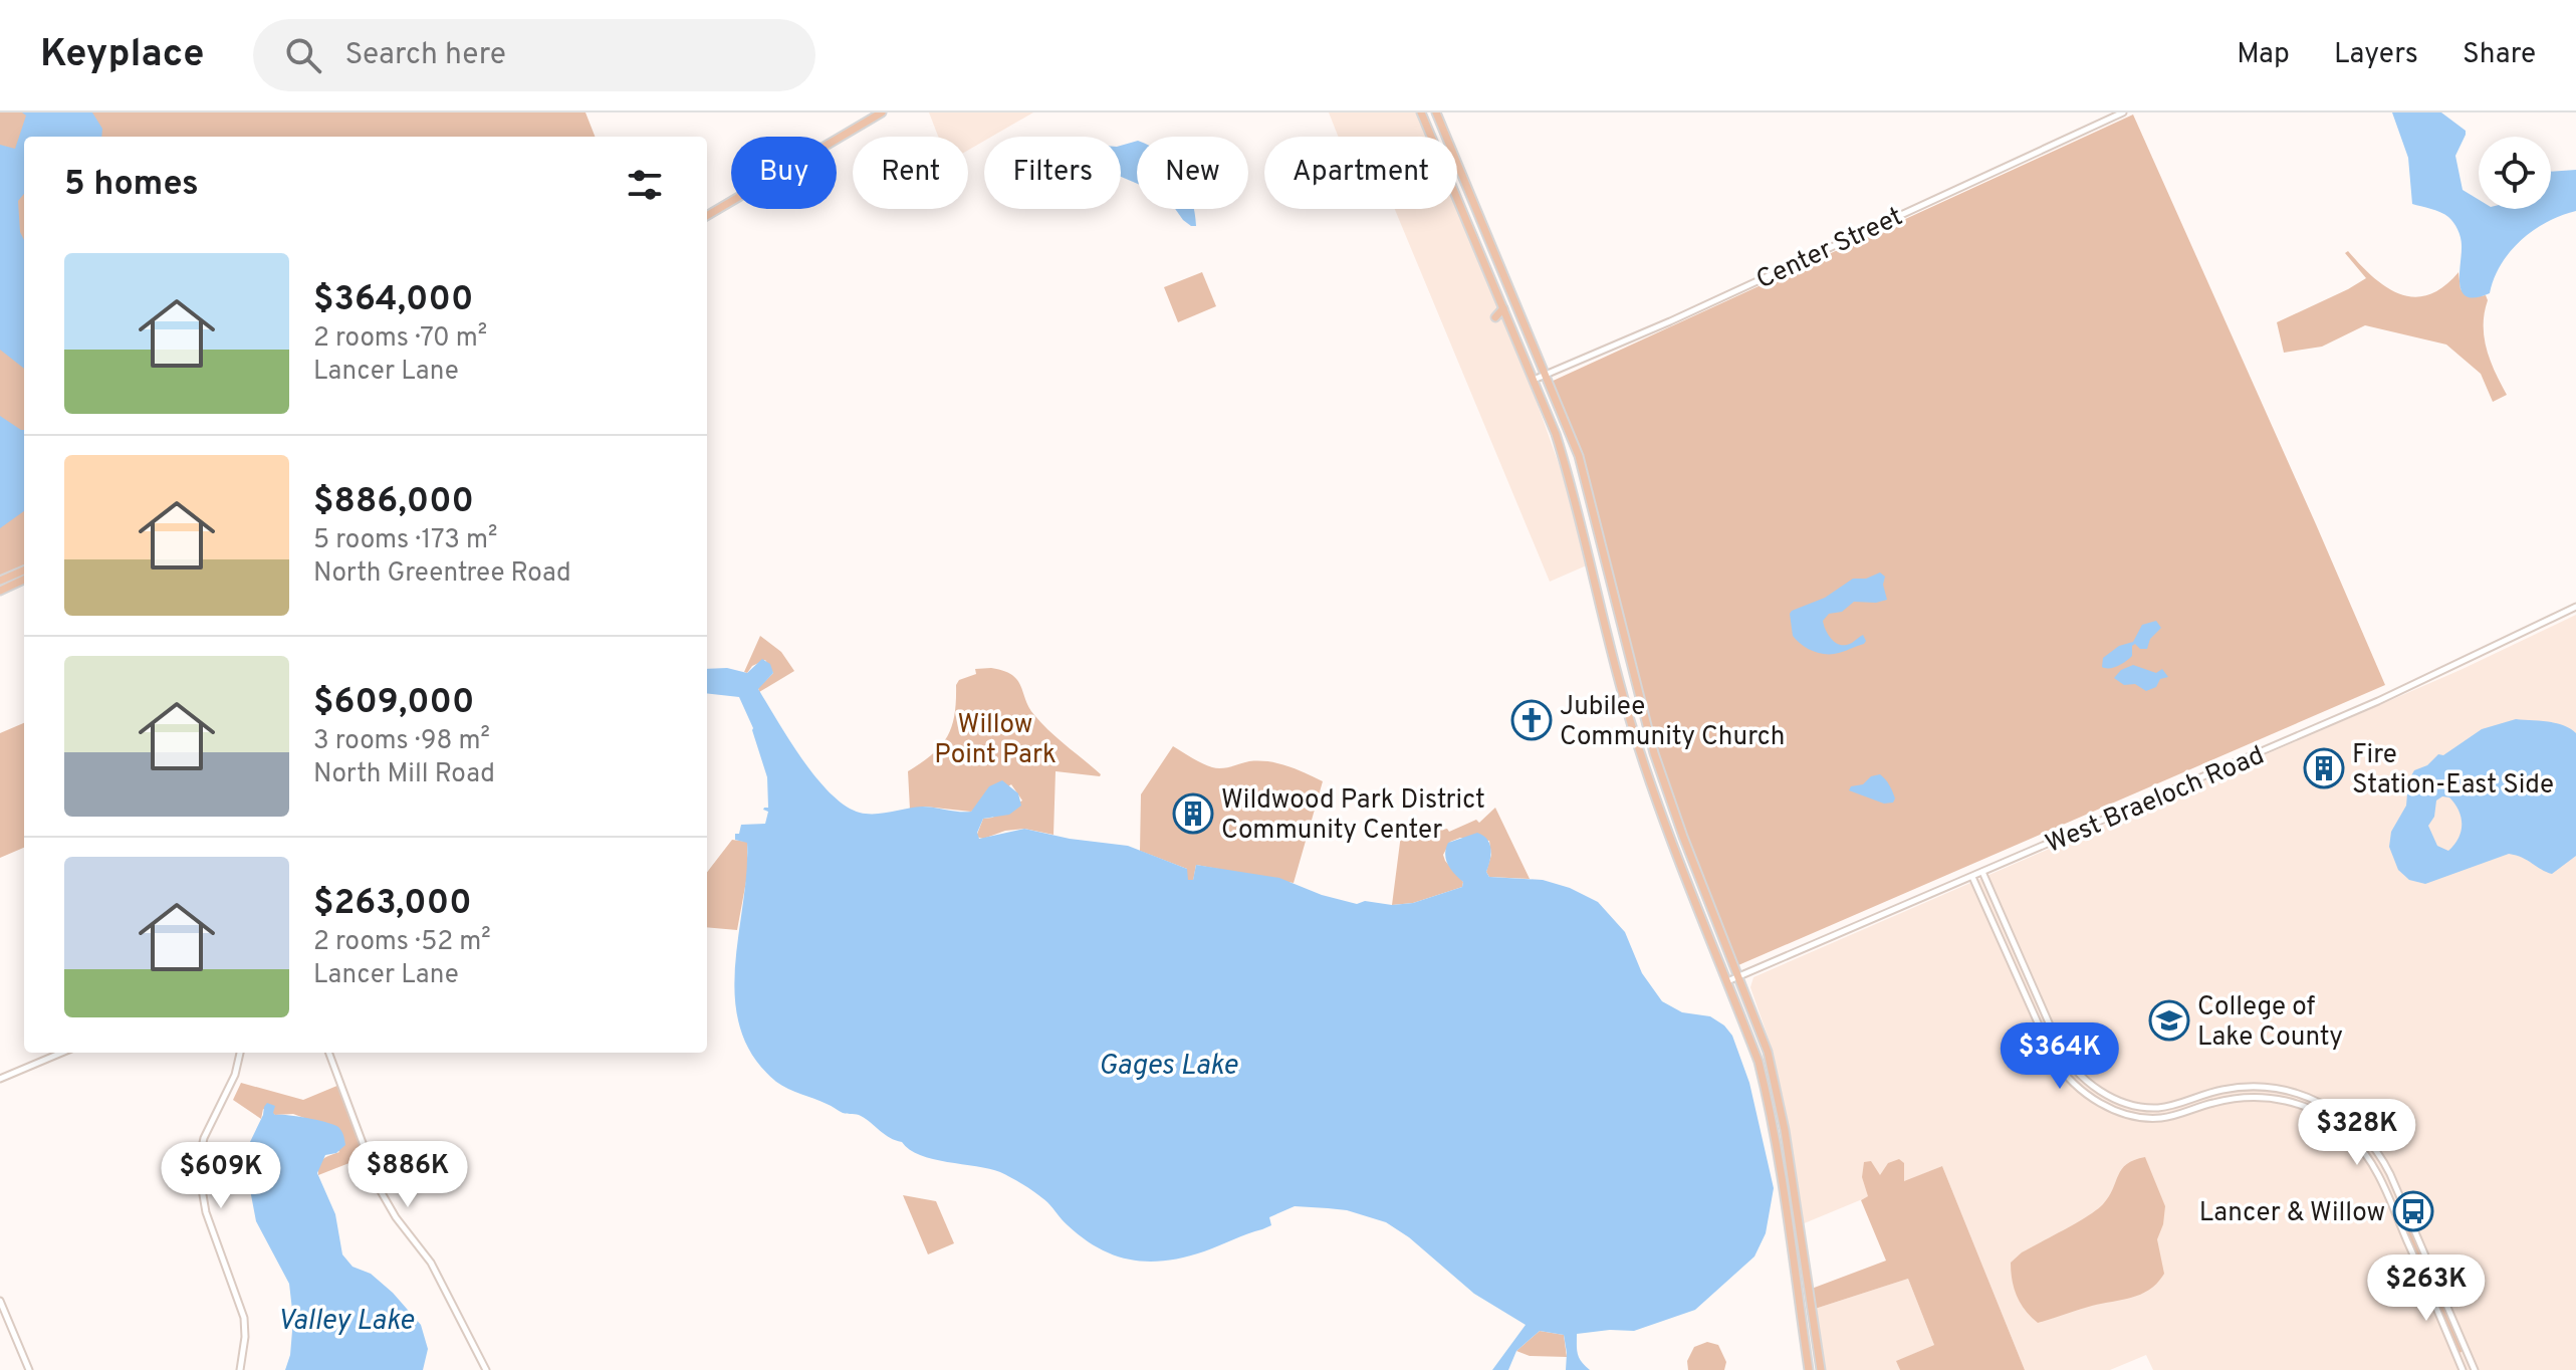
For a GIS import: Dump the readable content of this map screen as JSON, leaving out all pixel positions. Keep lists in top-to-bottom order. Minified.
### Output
{"streets":{"street":["Center Street","West Braeloch Road"]},"water":["Gages Lake","Valley Lake"],"parks":["Willow Point Park"],"places":{"church":["Jubilee Community Church"],"building":["Fire Station-East Side","Wildwood Park District Community Center"],"school or university":["College of Lake County"],"bus stop":["Lancer & Willow"]},"page":{"header":"Keyplace","search":"Search here","nav":["Map","Layers","Share"],"chip":["Buy","Rent","Filters","New","Apartment"],"heading":"5 homes","list":[{"name":"$364,000","note":"2 rooms · 70 m² · Lancer Lane"},{"name":"$886,000","note":"5 rooms · 173 m² · North Greentree Road"},{"name":"$609,000","note":"3 rooms · 98 m² · North Mill Road"},{"name":"$263,000","note":"2 rooms · 52 m² · Lancer Lane"}],"price":["$364K","$328K","$886K","$609K","$263K"]}}
